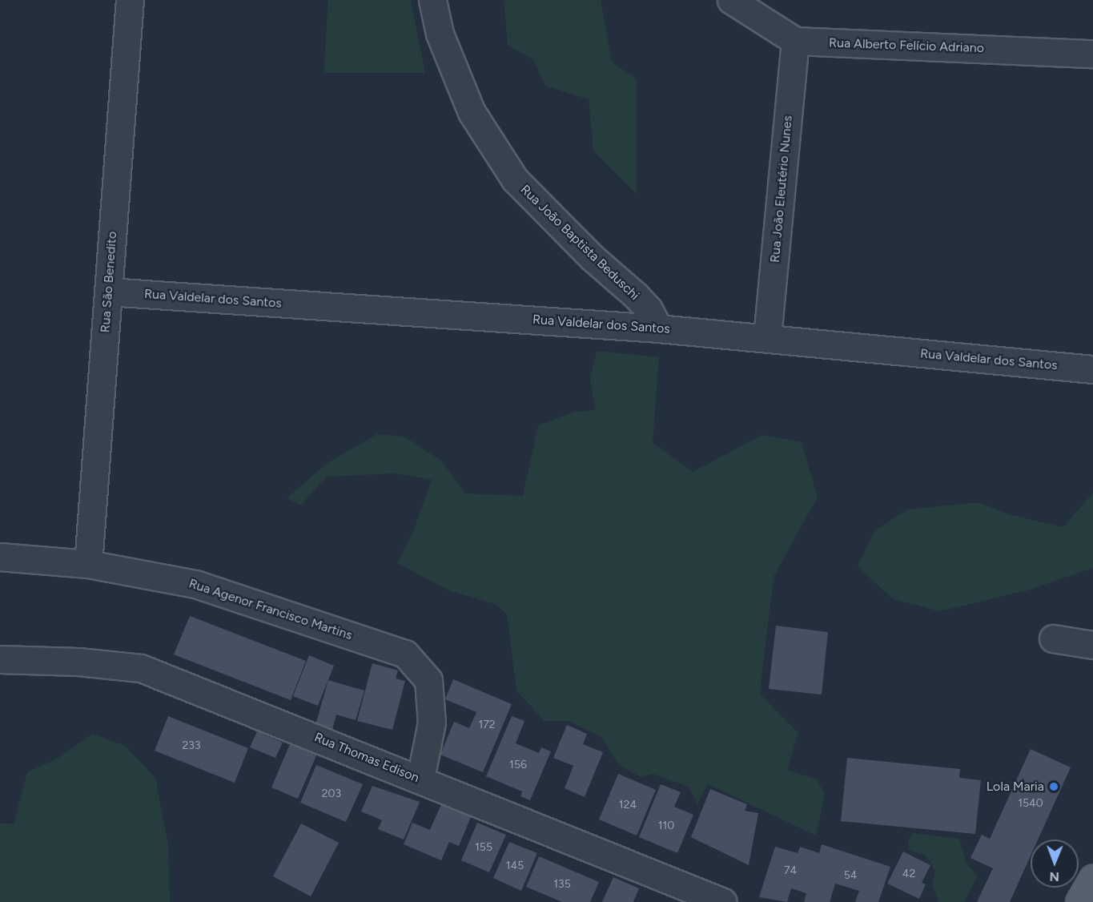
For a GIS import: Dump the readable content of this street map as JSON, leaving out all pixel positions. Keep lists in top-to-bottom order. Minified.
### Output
{"streets":{"street":["Rua Alberto Felício Adriano","Rua João Eleutério Nunes","Rua João Baptista Beduschi","Rua São Benedito","Rua Valdelar dos Santos","Rua Agenor Francisco Martins","Rua Thomas Edison"]},"crossings":[["Rua Alberto Felício Adriano","Rua João Eleutério Nunes"],["Rua João Eleutério Nunes","Rua Valdelar dos Santos"],["Rua João Baptista Beduschi","Rua Valdelar dos Santos"],["Rua São Benedito","Rua Valdelar dos Santos"],["Rua São Benedito","Rua Agenor Francisco Martins"],["Rua Agenor Francisco Martins","Rua Thomas Edison"]],"places":["Lola Maria"],"house_numbers":["172","233","156","203","1540","124","110","155","145","74","42","54","135"],"north":"bottom"}
